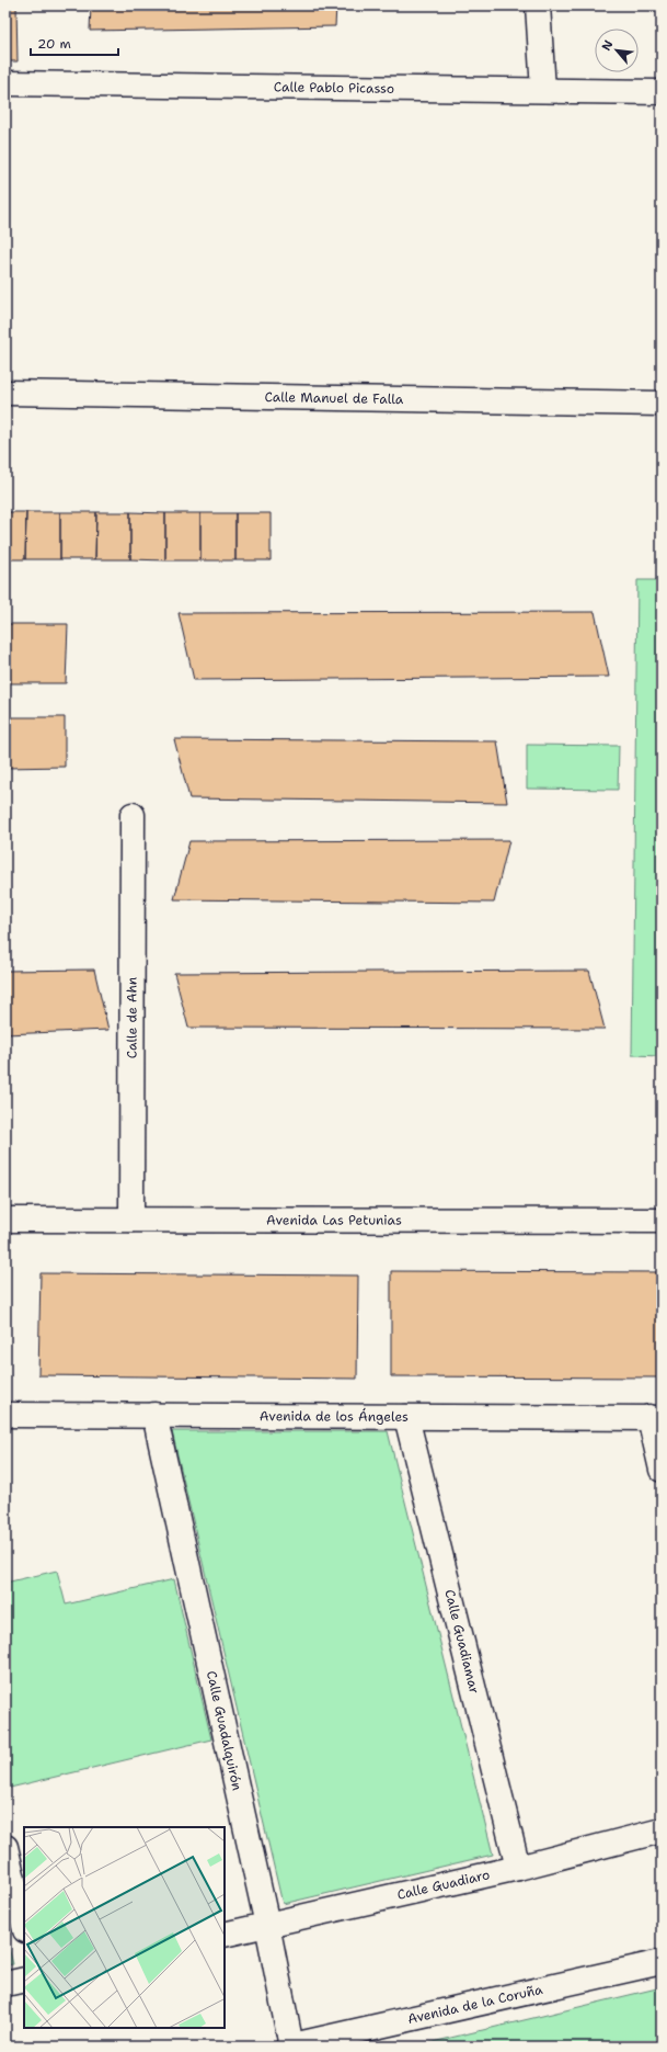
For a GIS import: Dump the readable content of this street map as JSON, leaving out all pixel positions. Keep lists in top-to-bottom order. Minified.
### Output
{"streets":{"street":["Calle Pablo Picasso","Calle Manuel de Falla","Calle de Ahn","Avenida Las Petunias","Avenida de los Ángeles","Calle Guadiamar","Calle Guadalquirón","Calle Guadiaro","Avenida de la Coruña"]},"crossings":[["Calle de Ahn","Avenida Las Petunias"],["Avenida de los Ángeles","Calle Guadiamar"],["Avenida de los Ángeles","Calle Guadalquirón"],["Calle Guadiamar","Calle Guadiaro"],["Calle Guadalquirón","Calle Guadiaro"],["Calle Guadalquirón","Avenida de la Coruña"]],"scale_bar":"20 m","north":"top left"}
